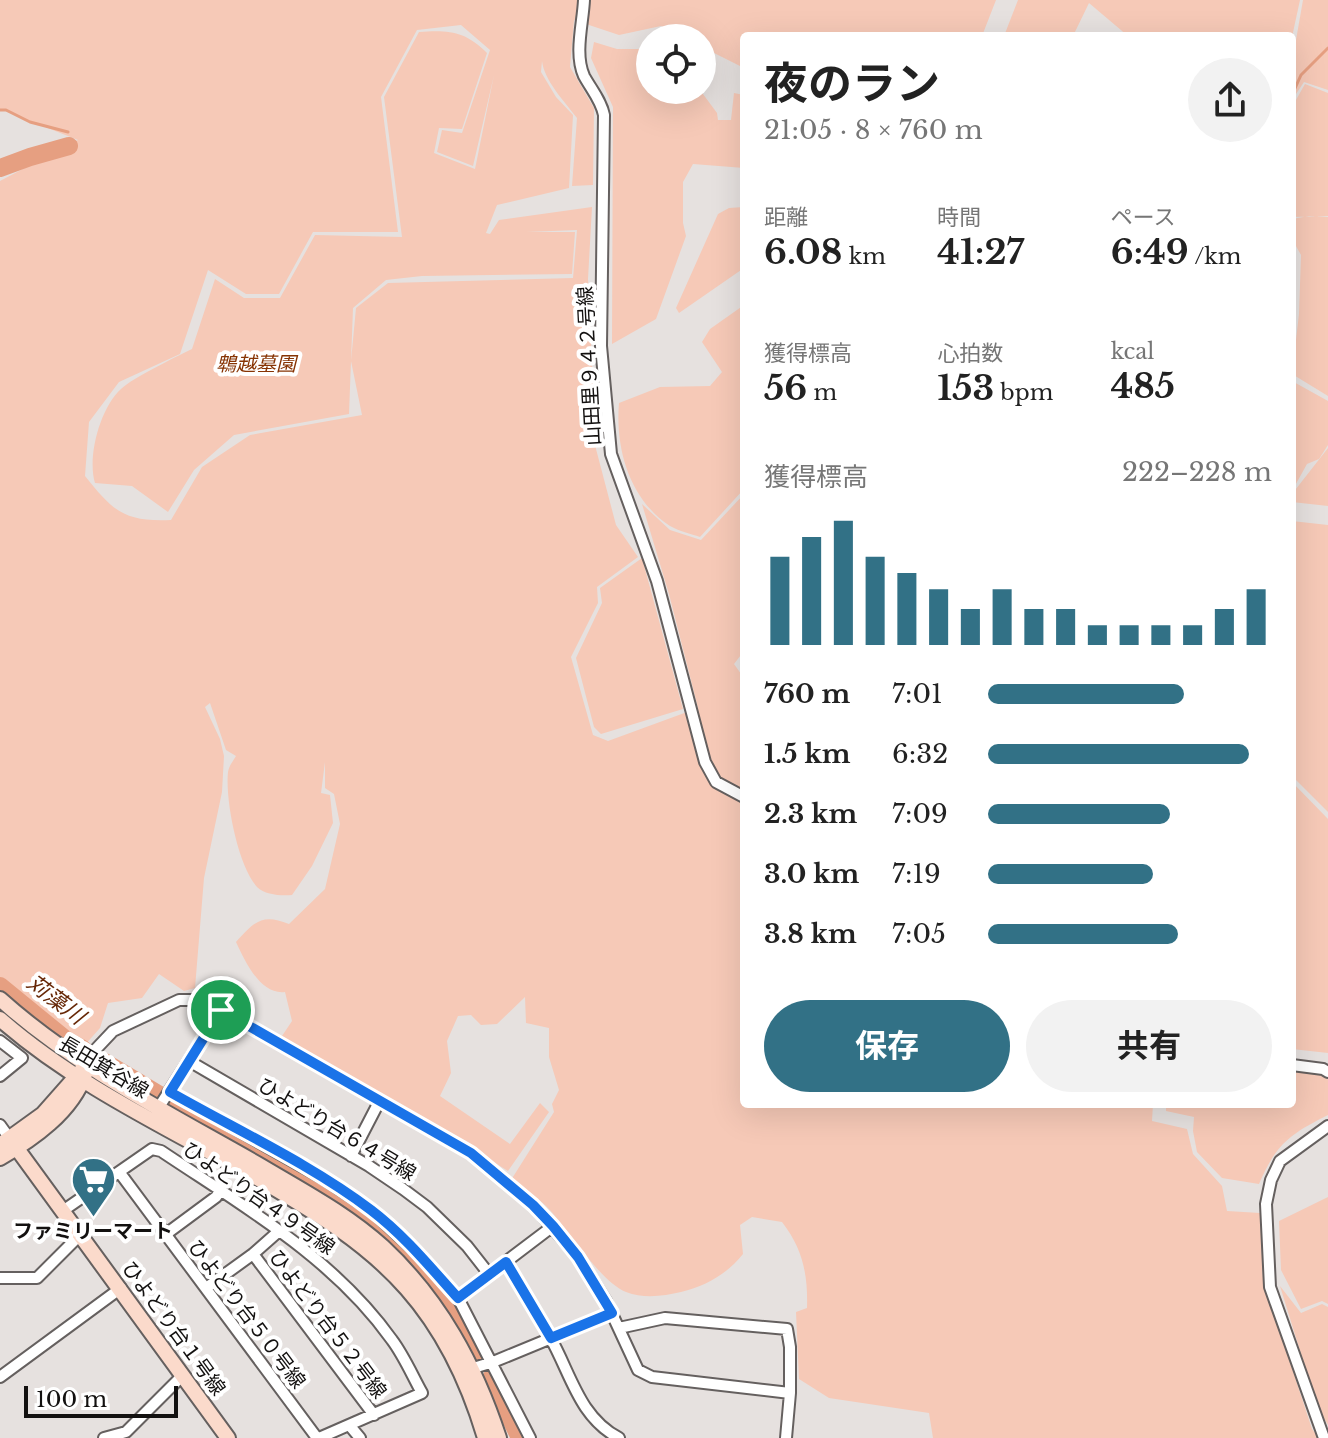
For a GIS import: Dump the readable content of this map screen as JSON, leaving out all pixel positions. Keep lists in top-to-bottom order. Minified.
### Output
{"streets":{"street":["山田里９４２号線","長田箕谷線","ひよどり台６４号線","ひよどり台４９号線","ひよどり台５０号線","ひよどり台５２号線","ひよどり台１号線"]},"crossings":[["ひよどり台４９号線","ひよどり台５０号線"],["ひよどり台４９号線","ひよどり台５２号線"],["ひよどり台４９号線","ひよどり台１号線"]],"water":["苅藻川"],"parks":["鵯越墓園"],"places":{"supermarket":["ファミリーマート"]},"scale_bar":"100 m","page":{"heading":["夜のラン","21:05 · 8 × 760 m"],"stats":[["距離","6.08 km"],["時間","41:27"],["ペース","6:49 /km"],["獲得標高","56 m"],["心拍数","153 bpm"],["kcal","485"]],"chart":["獲得標高","222–228 m"],"list":[{"name":"760 m","note":"7:01"},{"name":"1.5 km","note":"6:32"},{"name":"2.3 km","note":"7:09"},{"name":"3.0 km","note":"7:19"},{"name":"3.8 km","note":"7:05"}],"buttons":["保存","共有"],"scale":"100 m"}}
